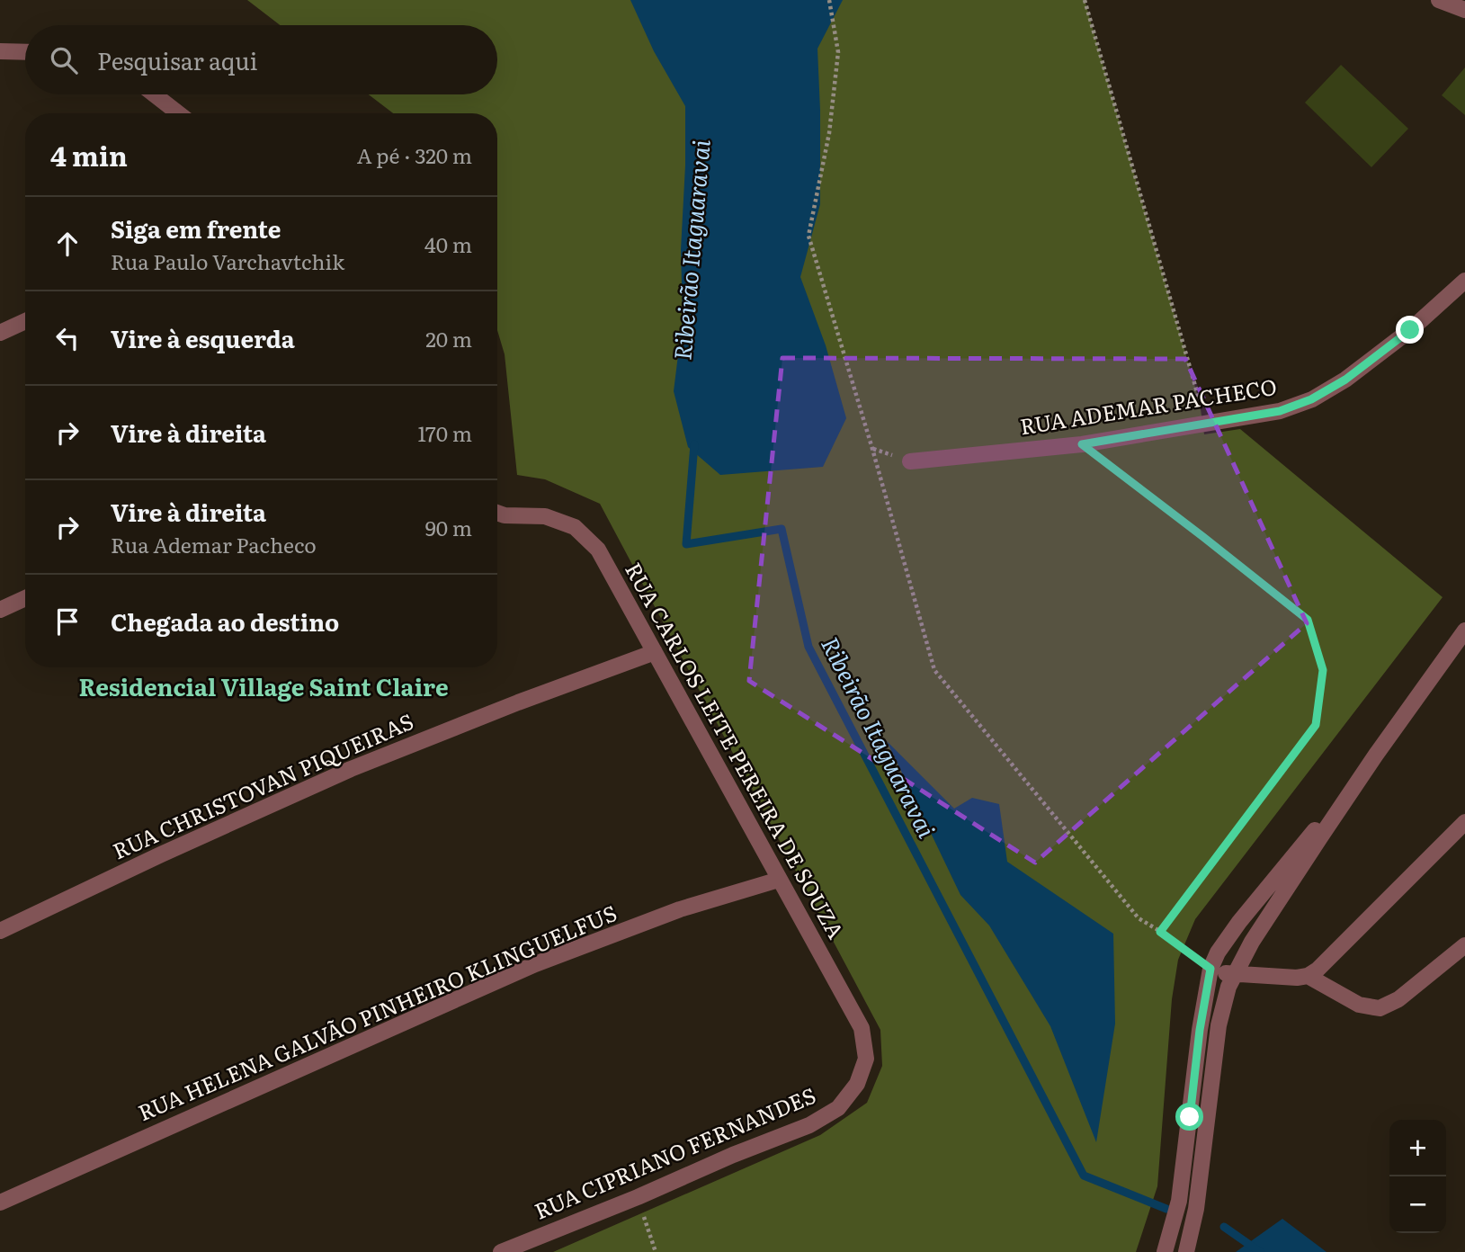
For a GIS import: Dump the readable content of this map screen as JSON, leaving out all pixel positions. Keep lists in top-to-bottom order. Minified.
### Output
{"streets":{"street":["RUA ADEMAR PACHECO","RUA CARLOS LEITE PEREIRA DE SOUZA","RUA CHRISTOVAN PIQUEIRAS","RUA HELENA GALVÃO PINHEIRO KLINGUELFUS","RUA CIPRIANO FERNANDES"]},"crossings":[["RUA CARLOS LEITE PEREIRA DE SOUZA","RUA CHRISTOVAN PIQUEIRAS"],["RUA CARLOS LEITE PEREIRA DE SOUZA","RUA HELENA GALVÃO PINHEIRO KLINGUELFUS"],["RUA CARLOS LEITE PEREIRA DE SOUZA","RUA CIPRIANO FERNANDES"]],"districts":["Residencial Village Saint Claire"],"water":["Ribeirão Itaguaravai"],"page":{"search":"Pesquisar aqui","heading":["4 min","A pé · 320 m"],"list":[["Siga em frente","Rua Paulo Varchavtchik","40 m"],["Vire à esquerda","20 m"],["Vire à direita","170 m"],["Vire à direita","Rua Ademar Pacheco","90 m"],"Chegada ao destino"],"map_buttons":["+","−"]}}
